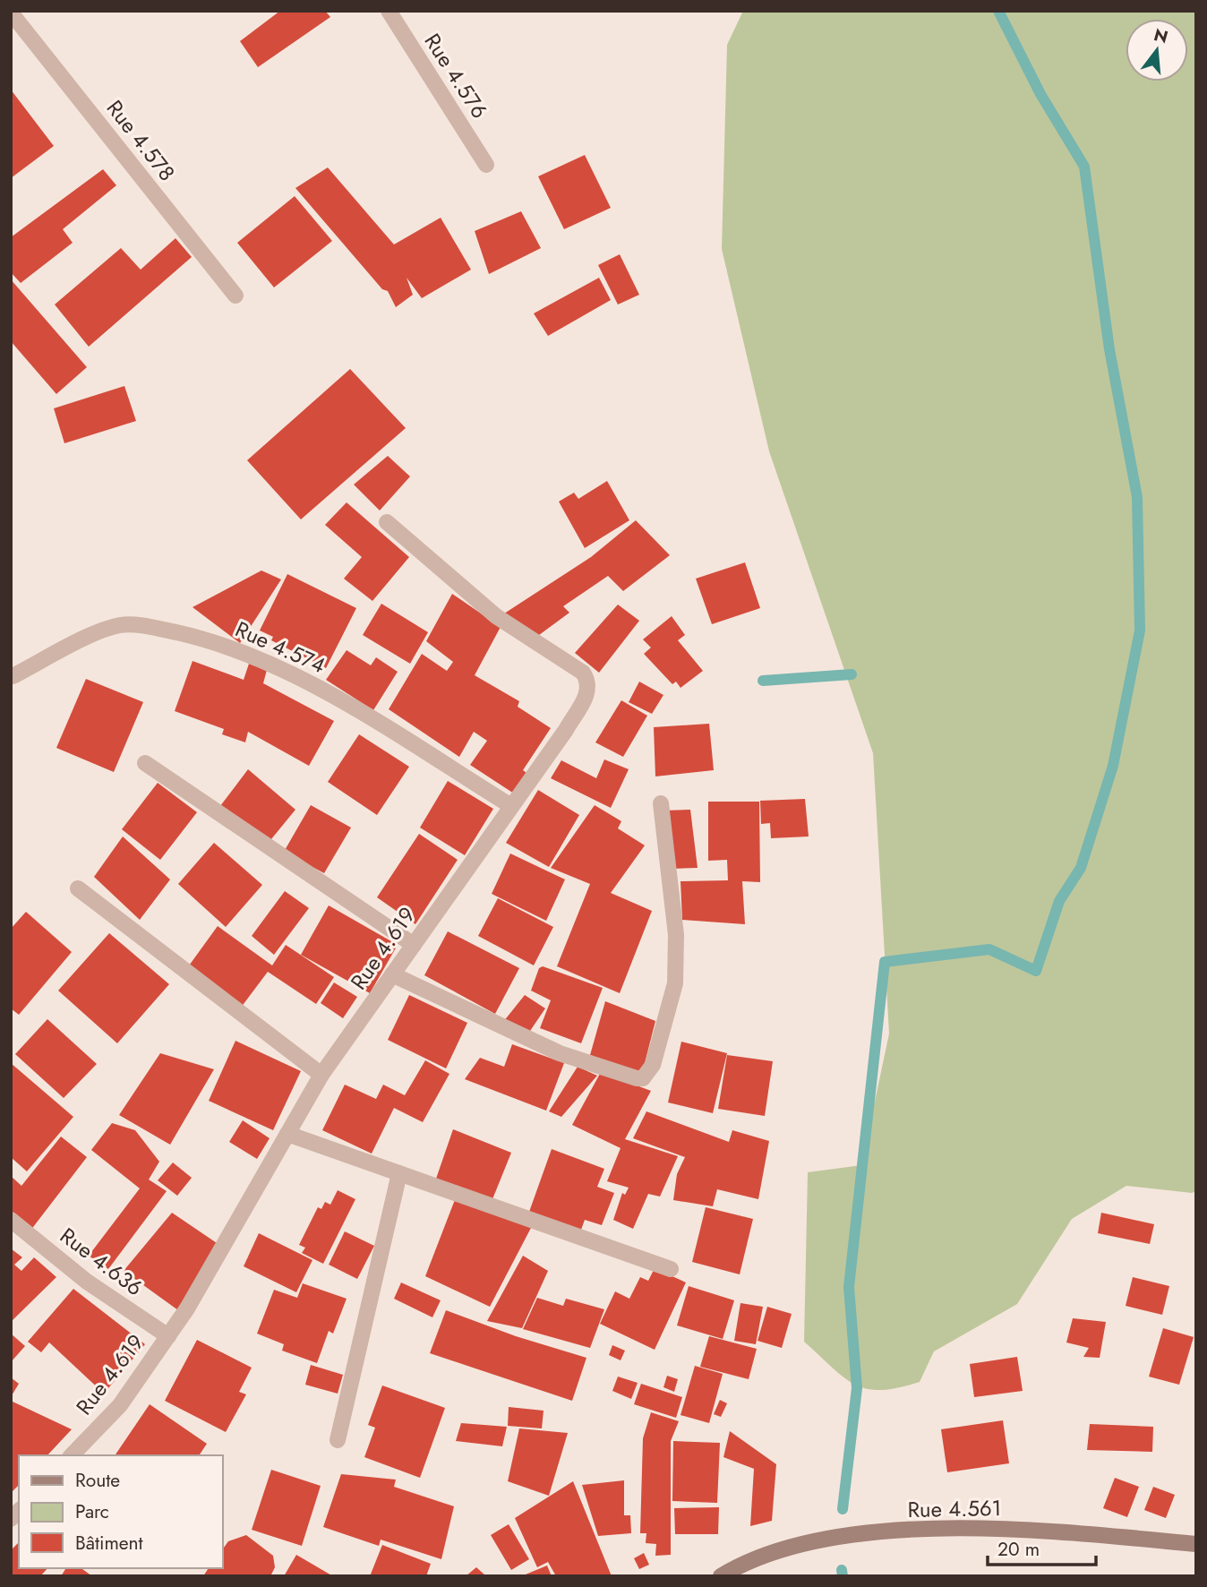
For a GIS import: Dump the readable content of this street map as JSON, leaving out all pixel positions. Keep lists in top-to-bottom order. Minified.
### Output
{"streets":{"main road":["Rue 4.561"],"street":["Rue 4.576","Rue 4.578","Rue 4.574","Rue 4.619","Rue 4.636"]},"crossings":[["Rue 4.574","Rue 4.619"],["Rue 4.619","Rue 4.636"]],"legend":["Route","Parc","Bâtiment"],"scale_bar":"20 m","north":"top"}
